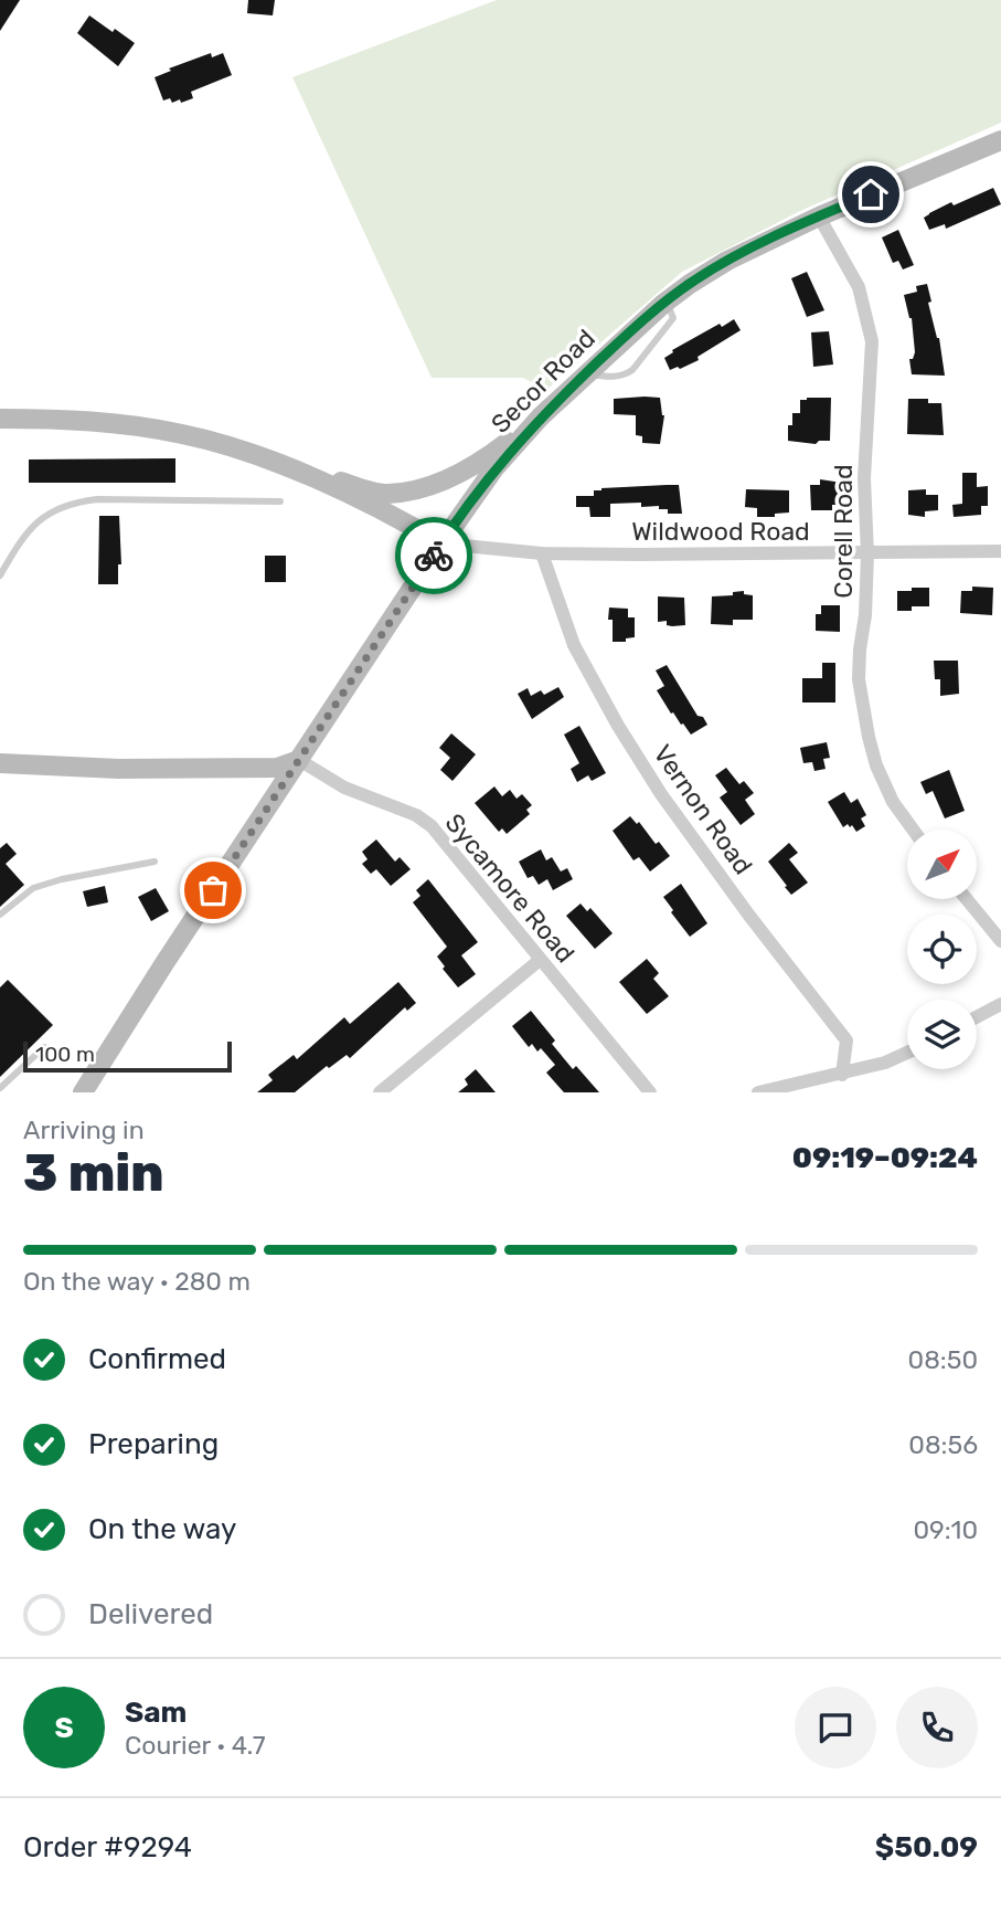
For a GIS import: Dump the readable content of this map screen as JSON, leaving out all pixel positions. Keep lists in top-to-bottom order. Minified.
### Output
{"streets":{"main road":["Secor Road"],"street":["Wildwood Road","Corell Road","Vernon Road","Sycamore Road"]},"crossings":[["Secor Road","Wildwood Road"],["Secor Road","Corell Road"],["Secor Road","Sycamore Road"],["Wildwood Road","Corell Road"],["Wildwood Road","Vernon Road"]],"scale_bar":"100 m","north":"top right","page":{"scale":"100 m","heading":["3 min","Arriving in","09:19–09:24"],"panel":["Sam","Courier · 4.7","Order #9294","$50.09"],"bar":"On the way · 280 m","list":[["Confirmed","08:50"],["Preparing","08:56"],["On the way","09:10"],"Delivered"],"round":"S"}}
